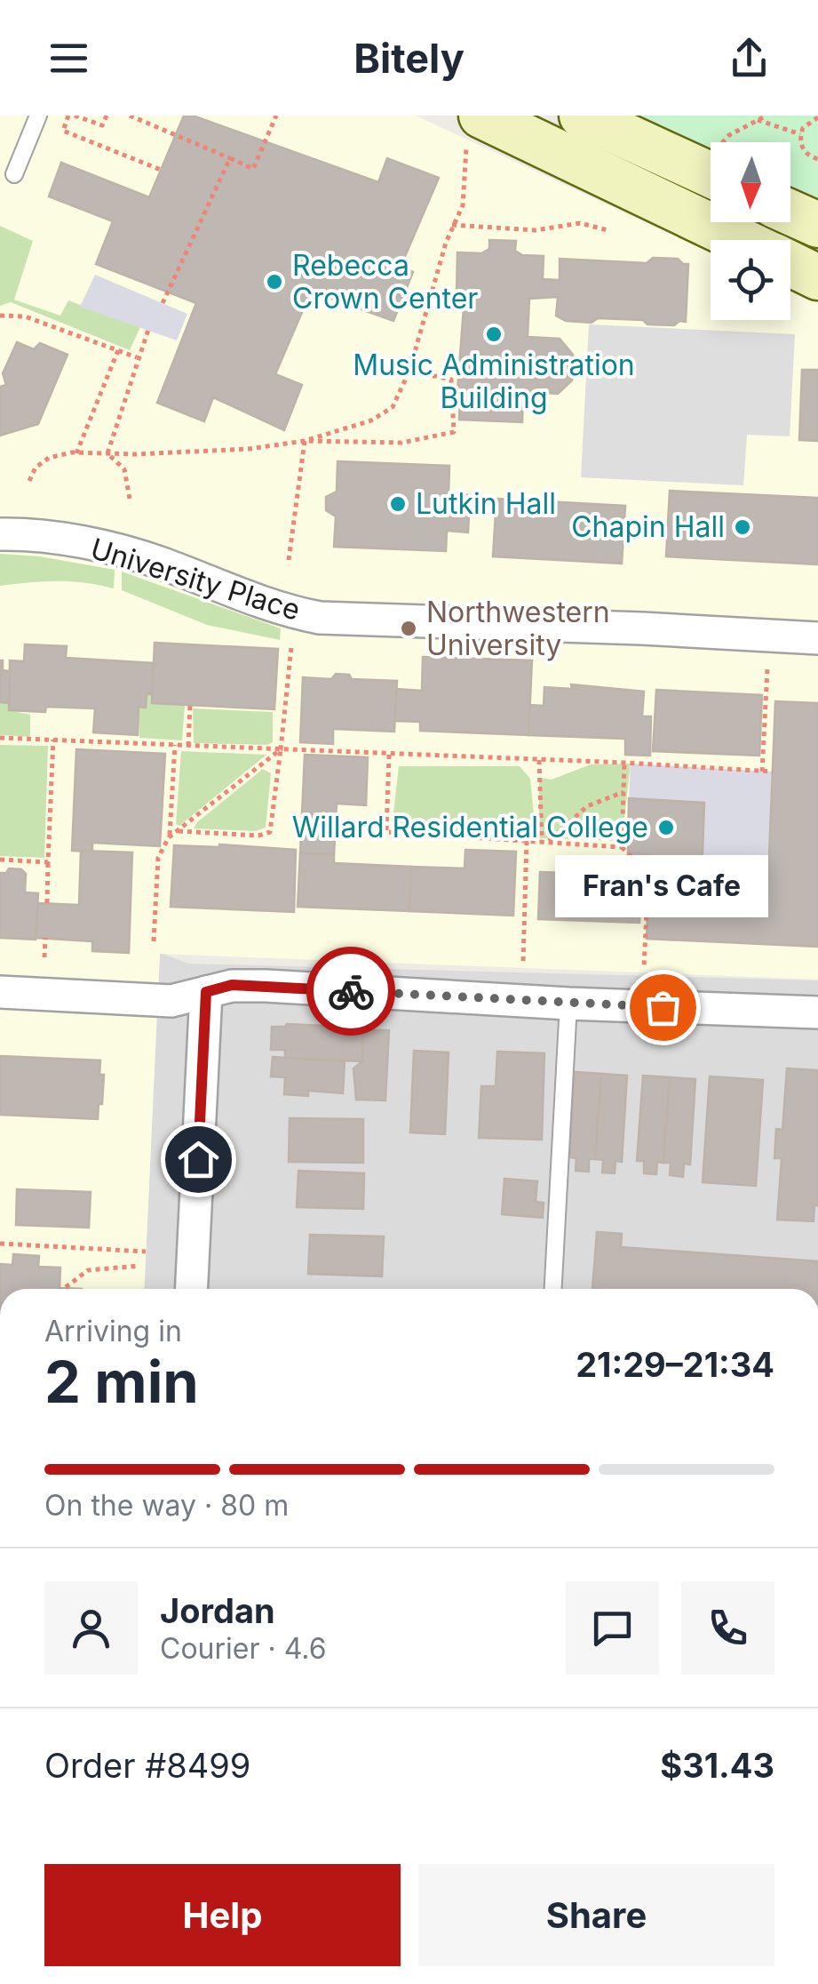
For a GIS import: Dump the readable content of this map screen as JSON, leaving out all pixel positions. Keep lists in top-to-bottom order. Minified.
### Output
{"streets":{"street":["University Place"]},"places":["Rebecca Crown Center","Music Administration Building","Lutkin Hall","Chapin Hall","Northwestern University","Willard Residential College","Fran's Cafe"],"north":"bottom","page":{"header":"Bitely","bubble":"Fran's Cafe","heading":["2 min","Arriving in","21:29–21:34"],"panel":["Jordan","Courier · 4.6","Order #8499","$31.43"],"bar":"On the way · 80 m","buttons":["Help","Share"]}}
